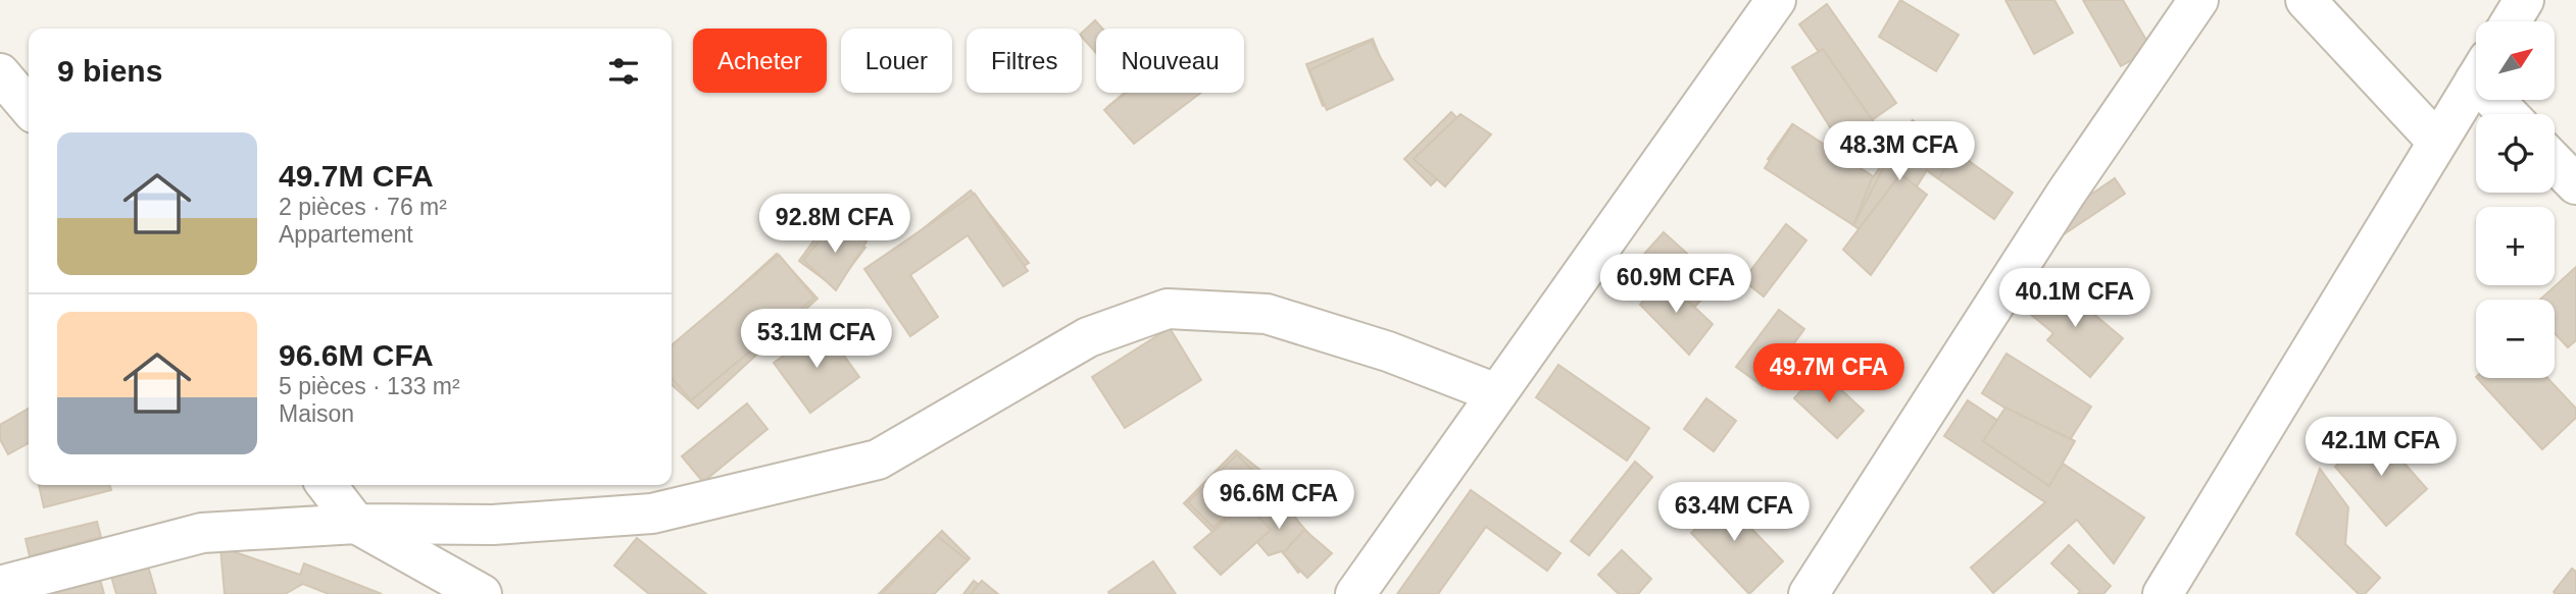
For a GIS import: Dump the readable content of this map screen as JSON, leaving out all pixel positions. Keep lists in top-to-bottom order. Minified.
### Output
{"north":"top right","page":{"map_buttons":["+","−"],"chip":["Acheter","Louer","Filtres","Nouveau"],"heading":"9 biens","list":[{"name":"49.7M CFA","note":"2 pièces · 76 m² · Appartement"},{"name":"96.6M CFA","note":"5 pièces · 133 m² · Maison"}],"price":["48.3M CFA","92.8M CFA","60.9M CFA","40.1M CFA","53.1M CFA","49.7M CFA","42.1M CFA","96.6M CFA","63.4M CFA"]}}
